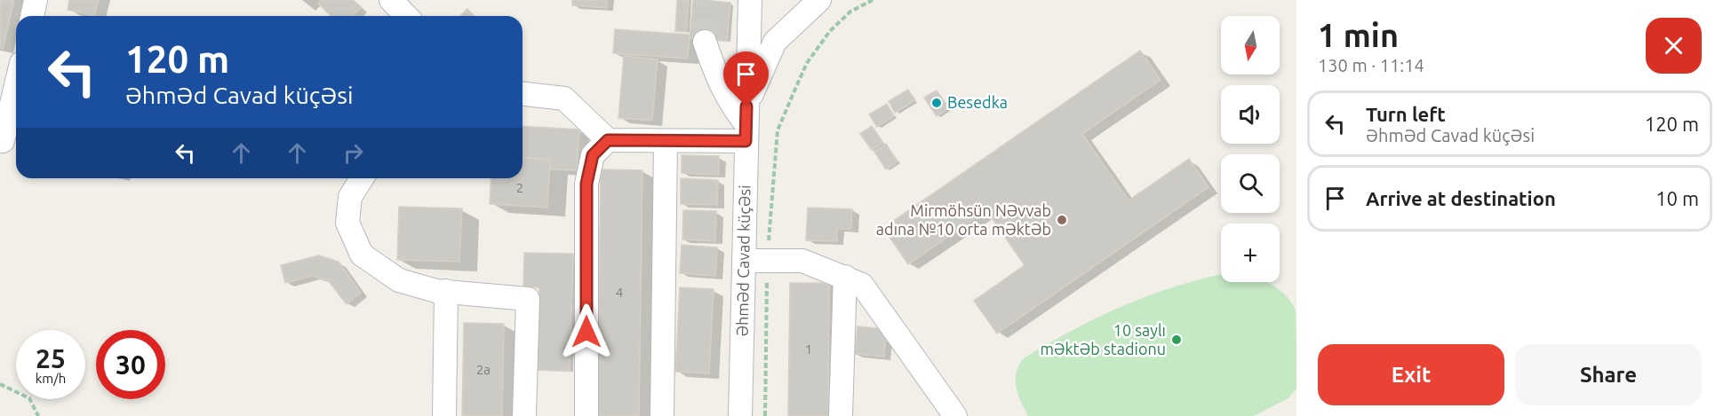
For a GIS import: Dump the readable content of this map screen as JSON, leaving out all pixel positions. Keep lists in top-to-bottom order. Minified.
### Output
{"streets":{"street":["Əhməd Cavad küçəsi"]},"places":["Besedka","Mirmöhsün Nəvvab adına №10 orta məktəb","10 saylı məktəb stadionu"],"house_numbers":["2","4","1","2a"],"north":"bottom","page":{"heading":["1 min","130 m · 11:14"],"map_buttons":"+","turn":["120 m","Əhməd Cavad küçəsi"],"list":[{"name":"Turn left","note":"Əhməd Cavad küçəsi","value":"120 m"},{"name":"Arrive at destination","value":"10 m"}],"speed":"25 km/h","limit":"30","buttons":["Exit","Share"]}}
